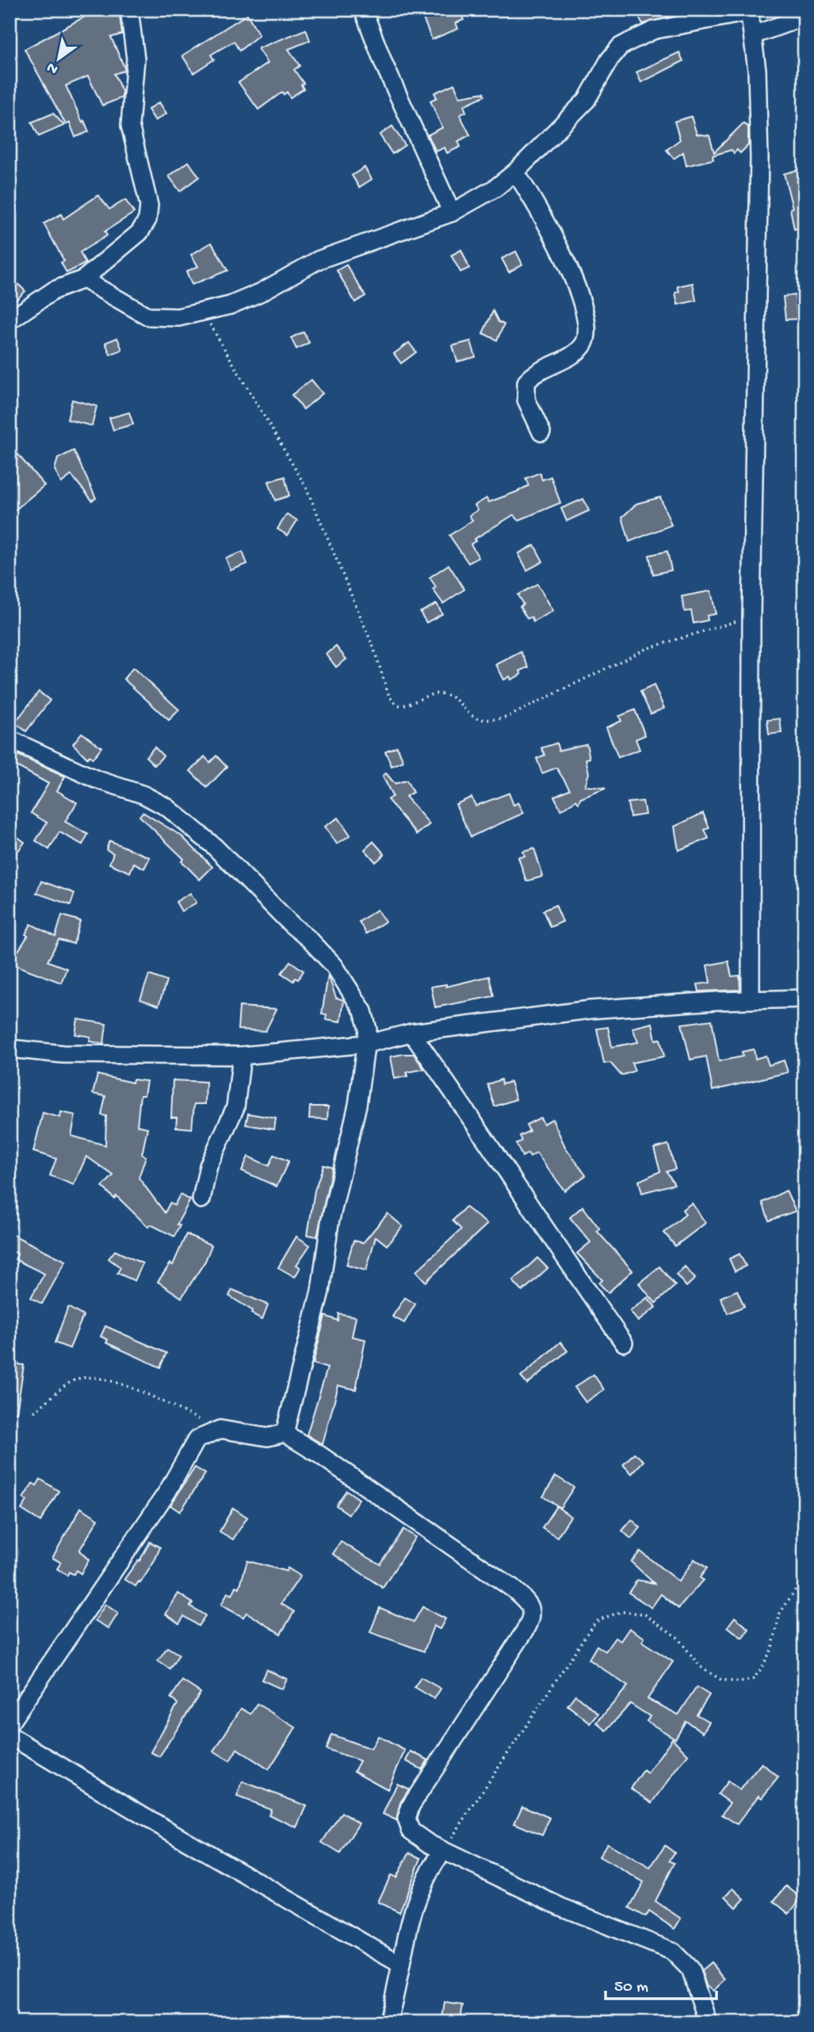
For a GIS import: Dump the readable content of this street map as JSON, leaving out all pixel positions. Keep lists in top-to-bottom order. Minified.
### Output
{"scale_bar":"50 m","north":"bottom left"}
